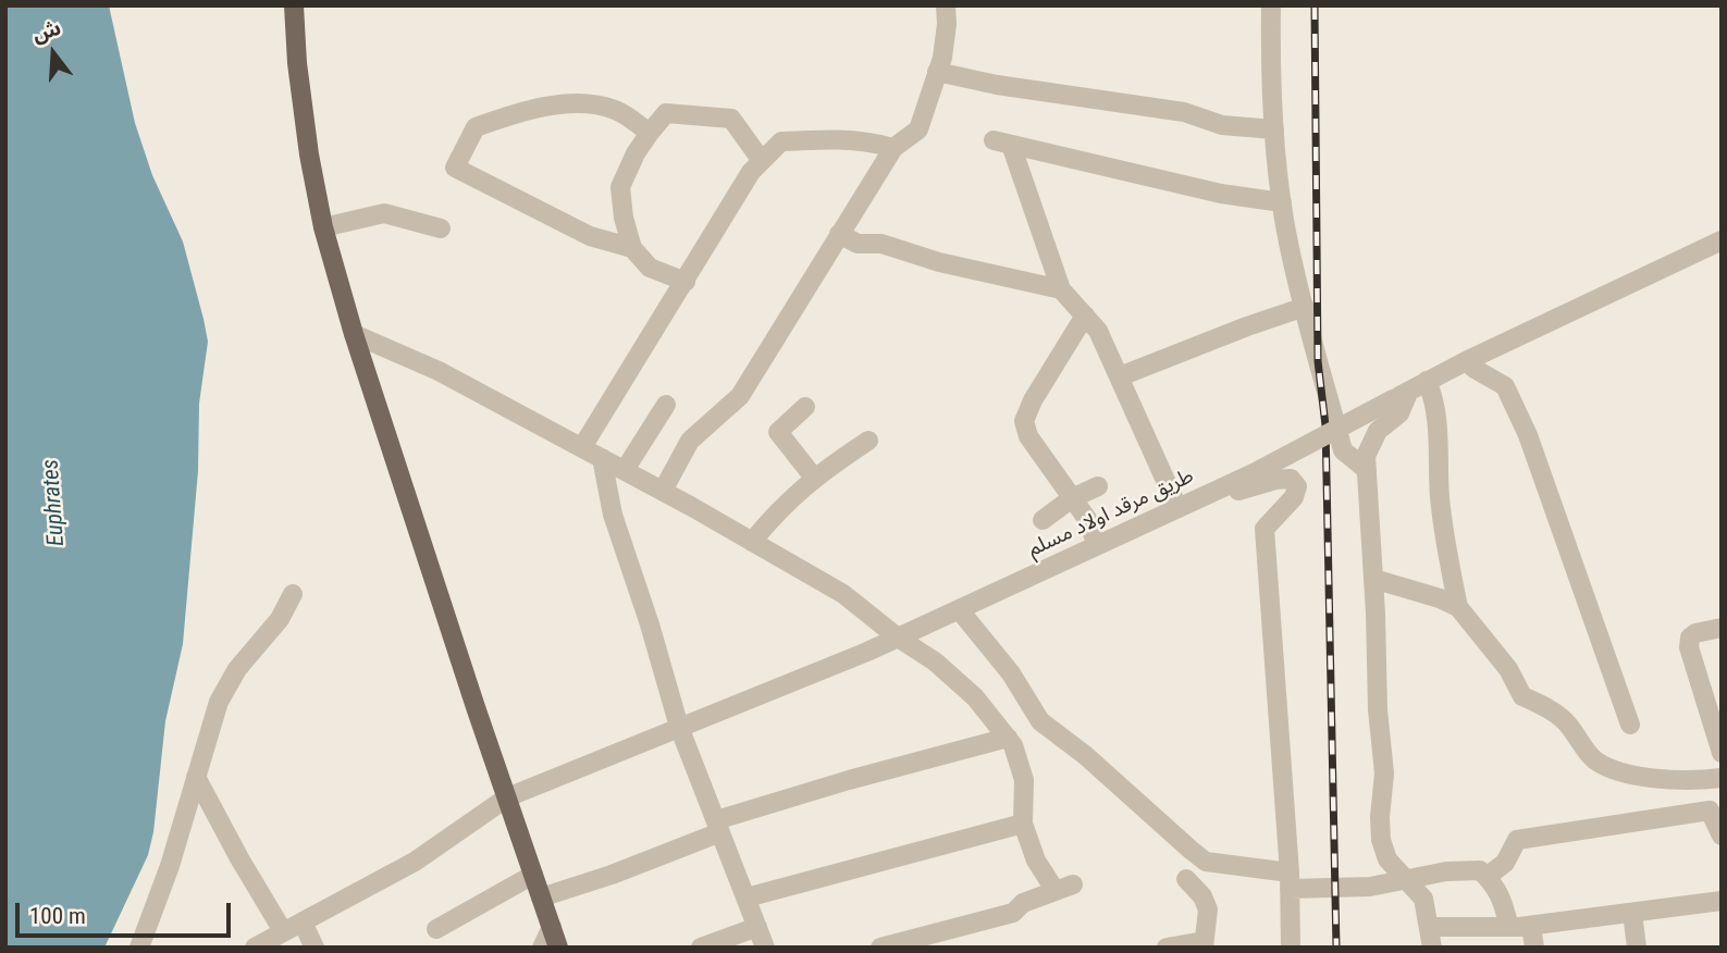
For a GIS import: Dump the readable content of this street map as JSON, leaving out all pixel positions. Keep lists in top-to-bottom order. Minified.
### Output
{"streets":{"street":["طريق مرقد اولاد مسلم"]},"water":["Euphrates"],"scale_bar":"100 m","north":"top"}
